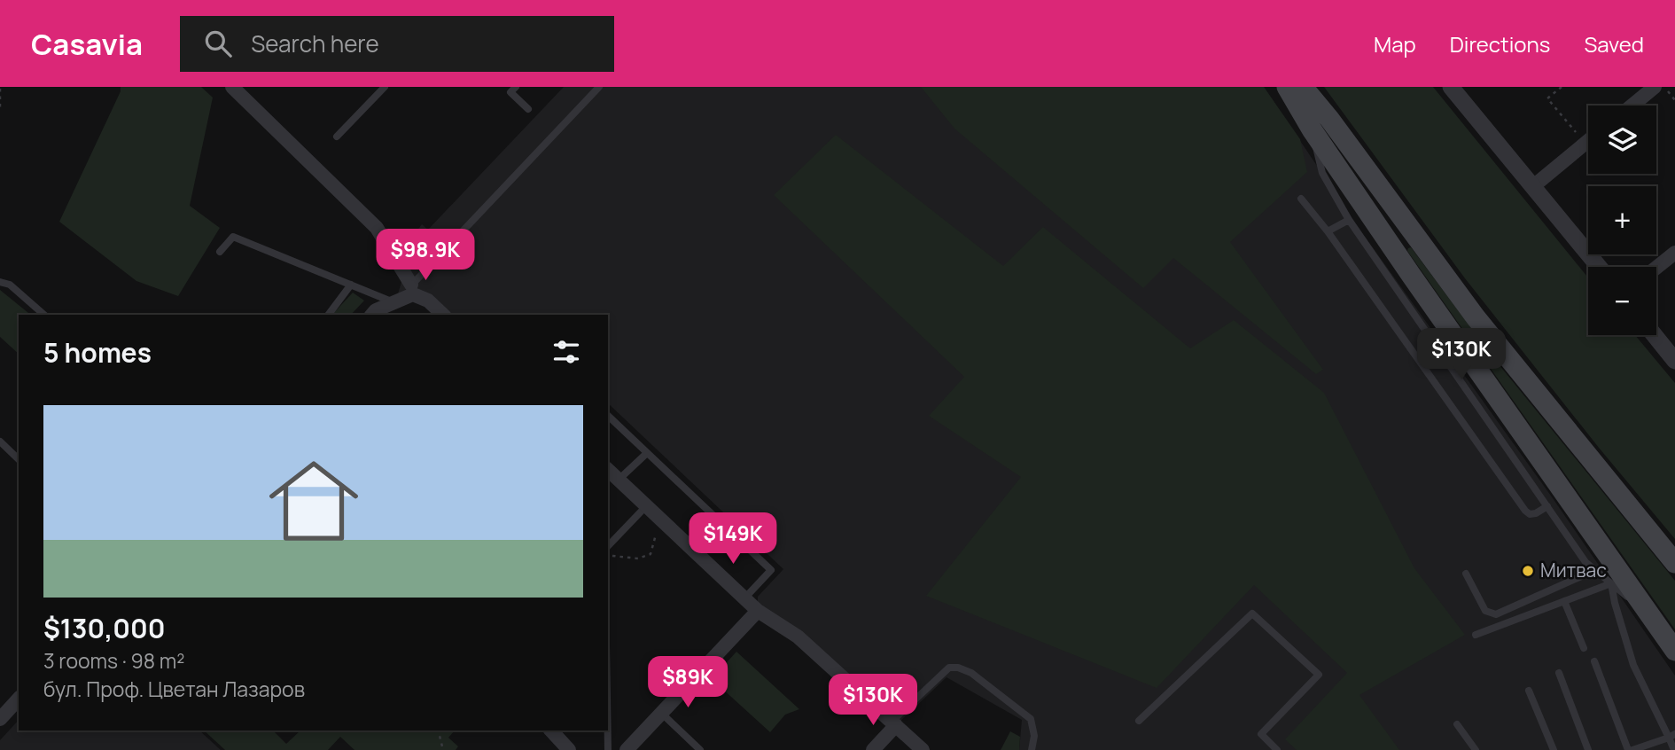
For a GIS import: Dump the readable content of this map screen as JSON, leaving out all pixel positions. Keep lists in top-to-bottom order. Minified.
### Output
{"places":["Митвас"],"page":{"header":"Casavia","search":"Search here","nav":["Map","Directions","Saved"],"map_buttons":["+","−"],"price":["$98.9K","$130K","$149K","$89K","$130K"],"heading":"5 homes","list":[{"name":"$130,000","note":"3 rooms · 98 m² · бул. Проф. Цветан Лазаров"}]}}
